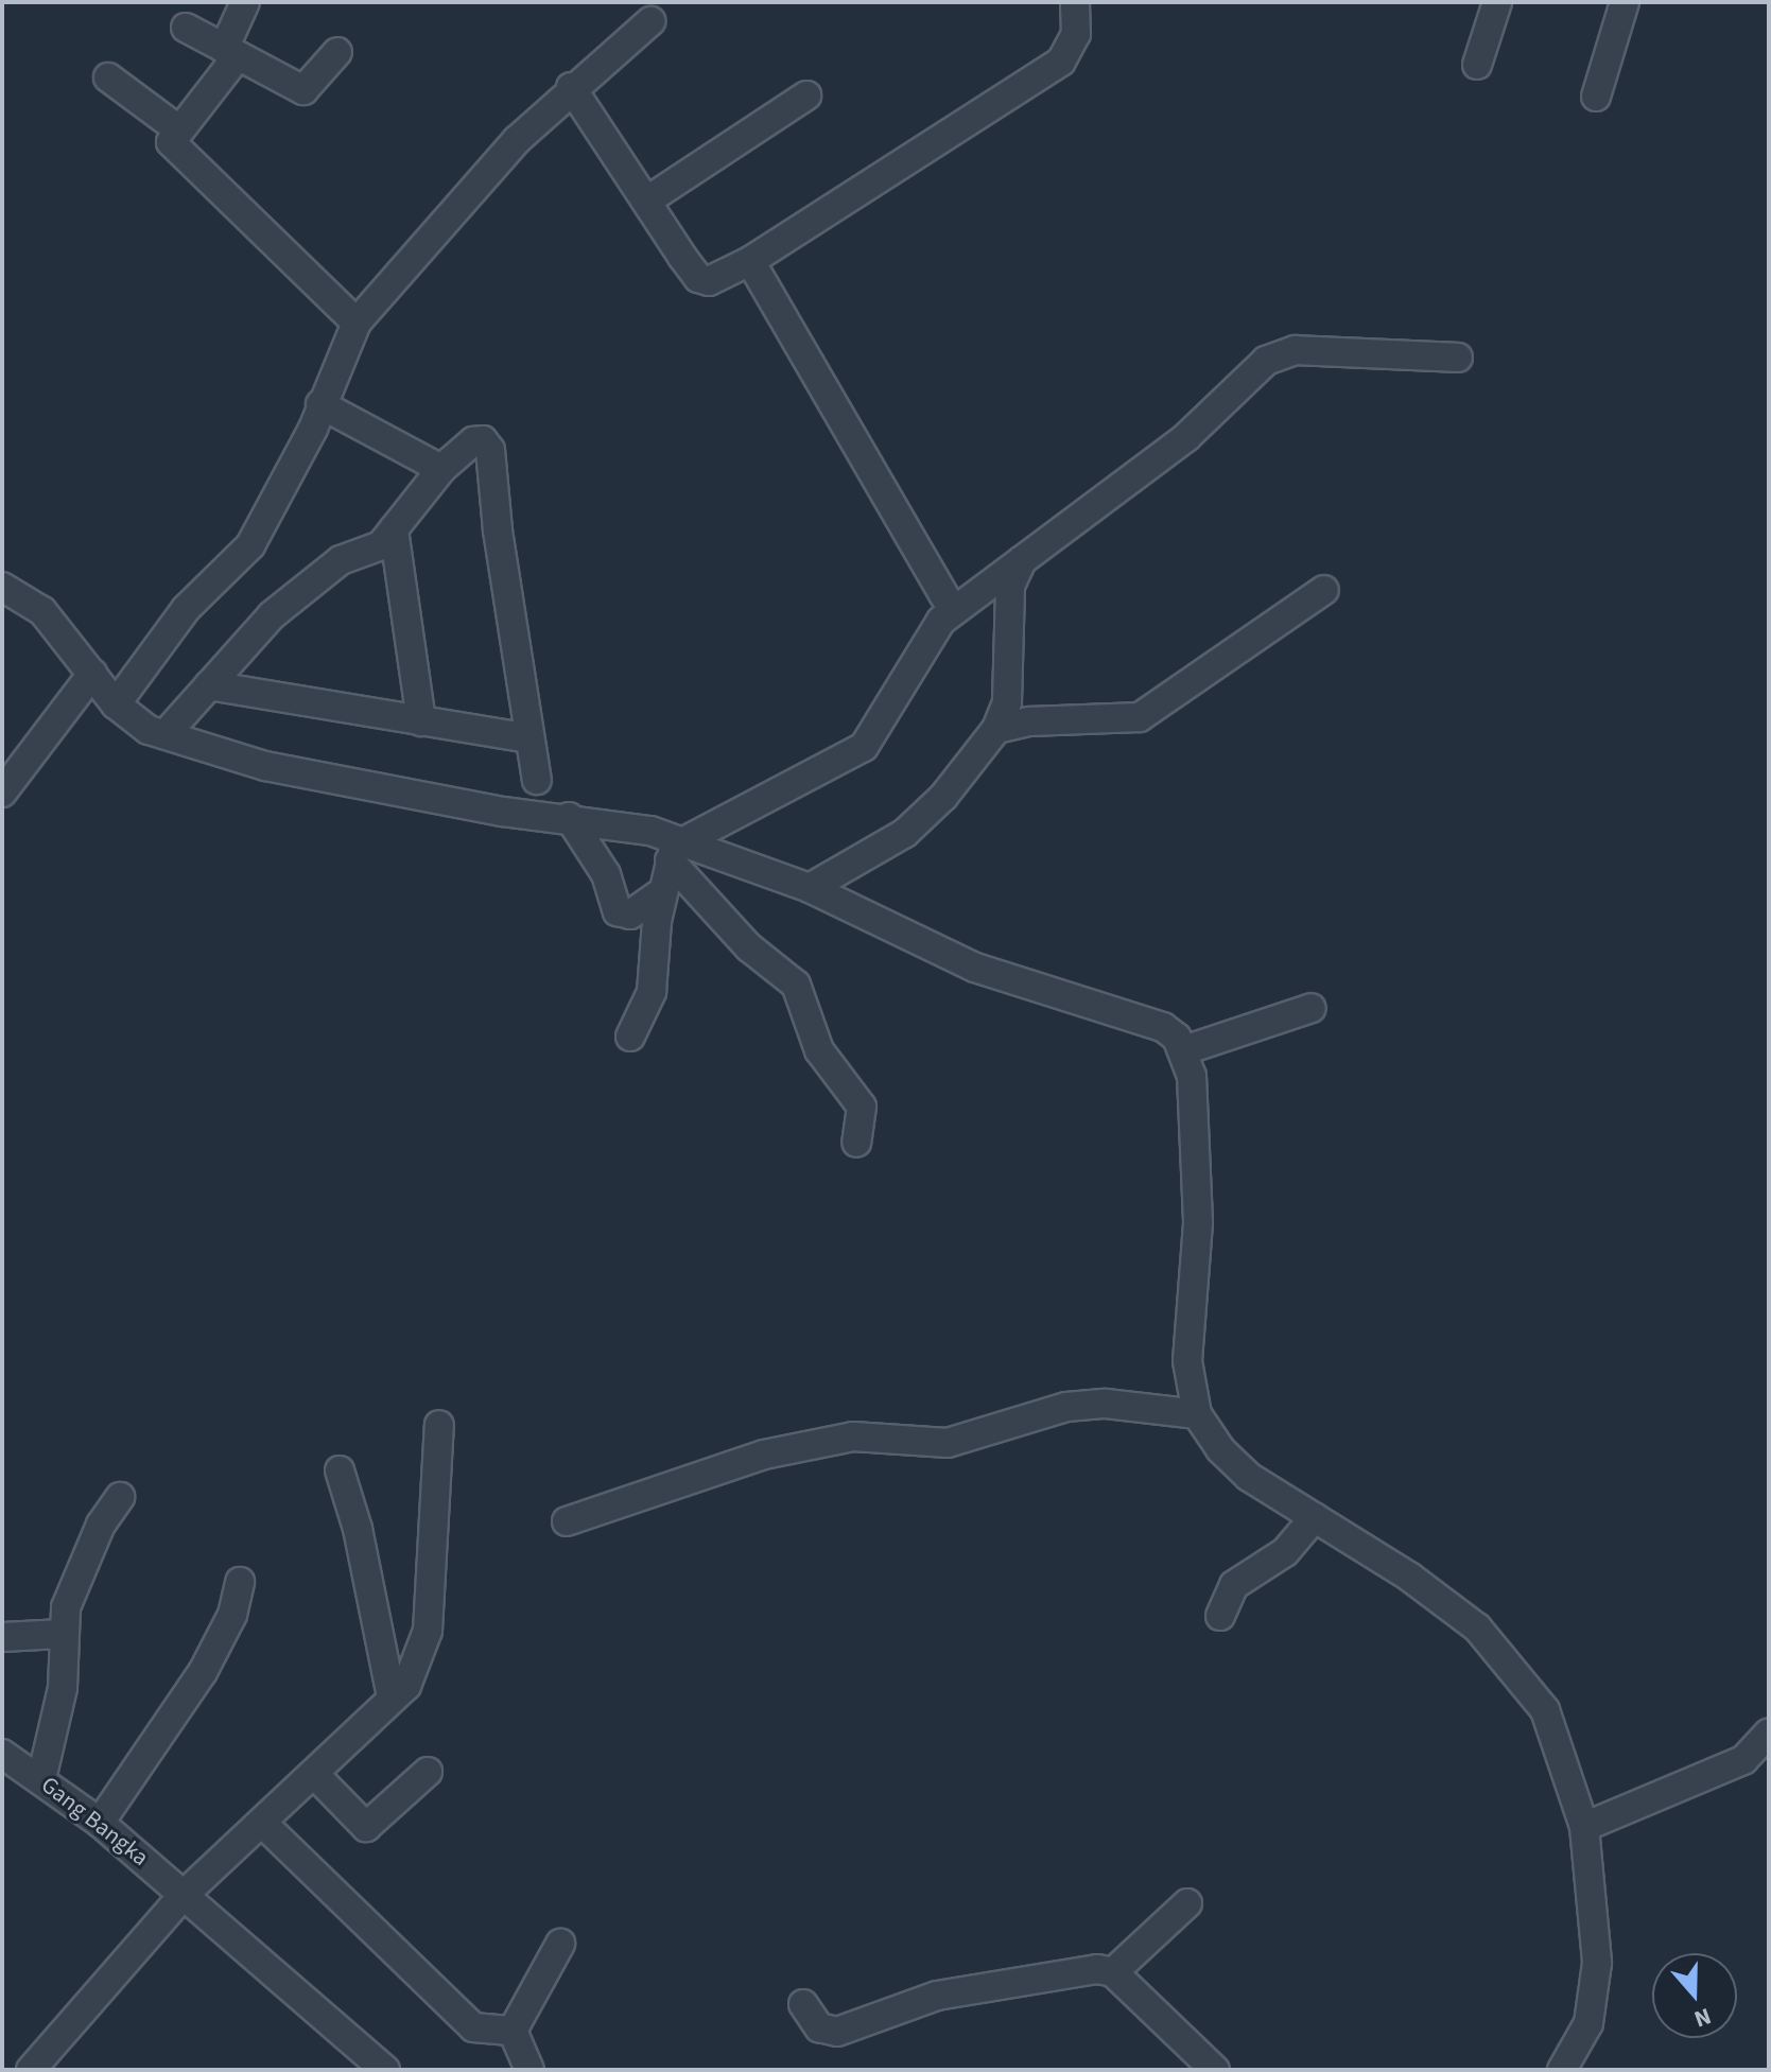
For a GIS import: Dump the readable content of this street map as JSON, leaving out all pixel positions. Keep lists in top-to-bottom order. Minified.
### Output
{"streets":{"street":["Gang Bangka"]},"north":"bottom"}
